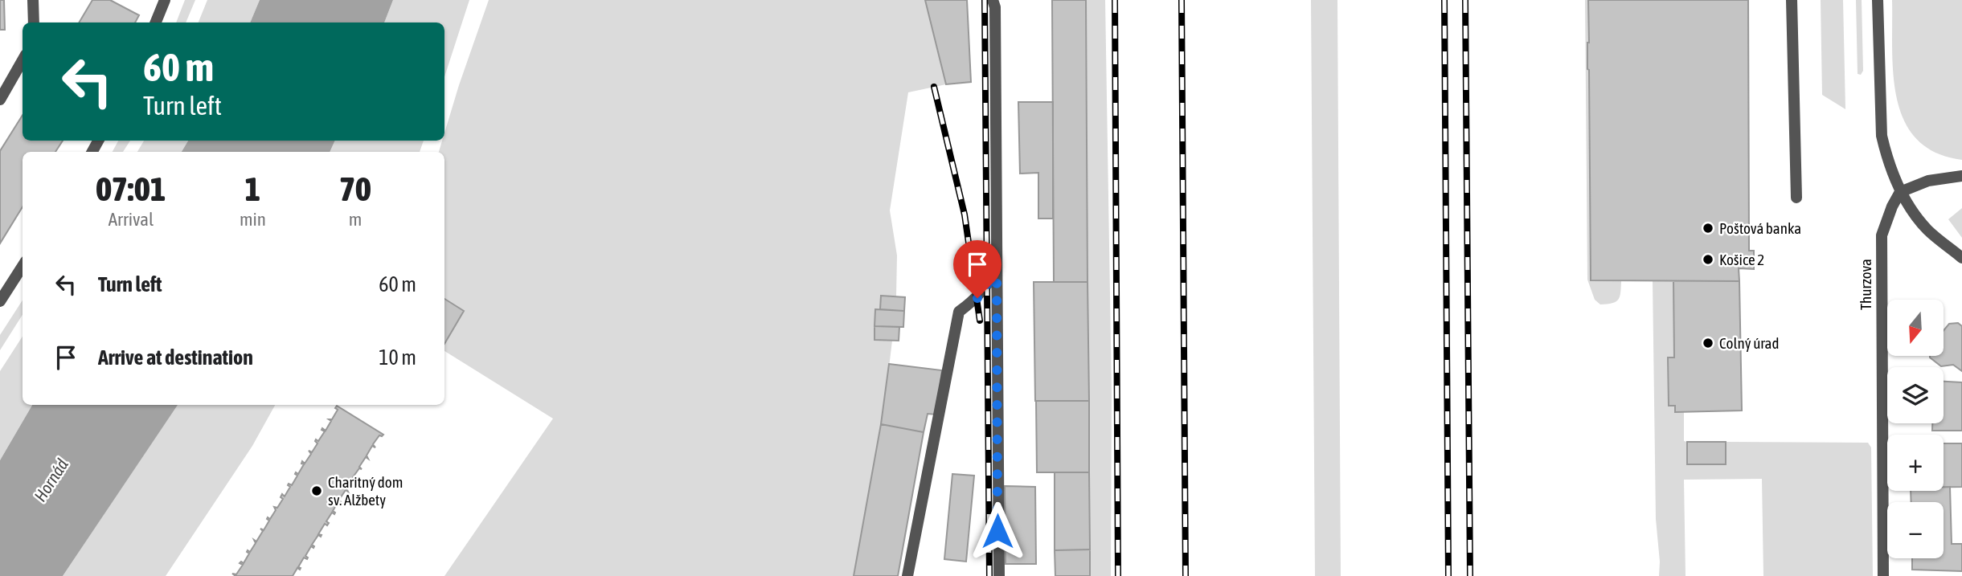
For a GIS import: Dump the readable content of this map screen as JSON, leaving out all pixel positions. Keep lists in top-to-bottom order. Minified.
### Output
{"streets":{"street":["Thurzova"]},"water":["Hornád"],"places":["Poštová banka","Košice 2","Colný úrad","Charitný dom sv. Alžbety"],"north":"bottom","page":{"turn":["60 m","Turn left"],"eta":["07:01","Arrival","1","min","70","m"],"list":[{"name":"Turn left","value":"60 m"},{"name":"Arrive at destination","value":"10 m"}],"map_buttons":["+","−"]}}
